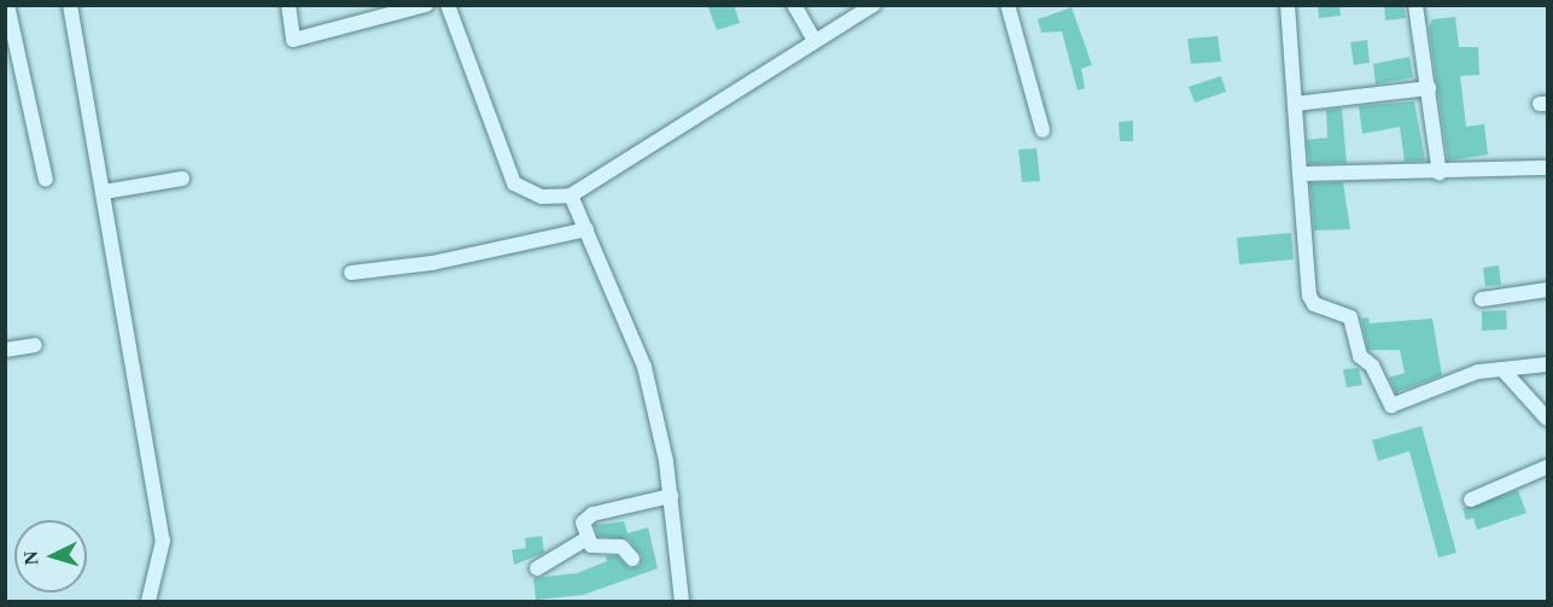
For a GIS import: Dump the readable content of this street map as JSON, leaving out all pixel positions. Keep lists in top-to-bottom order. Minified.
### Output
{"north":"left"}
